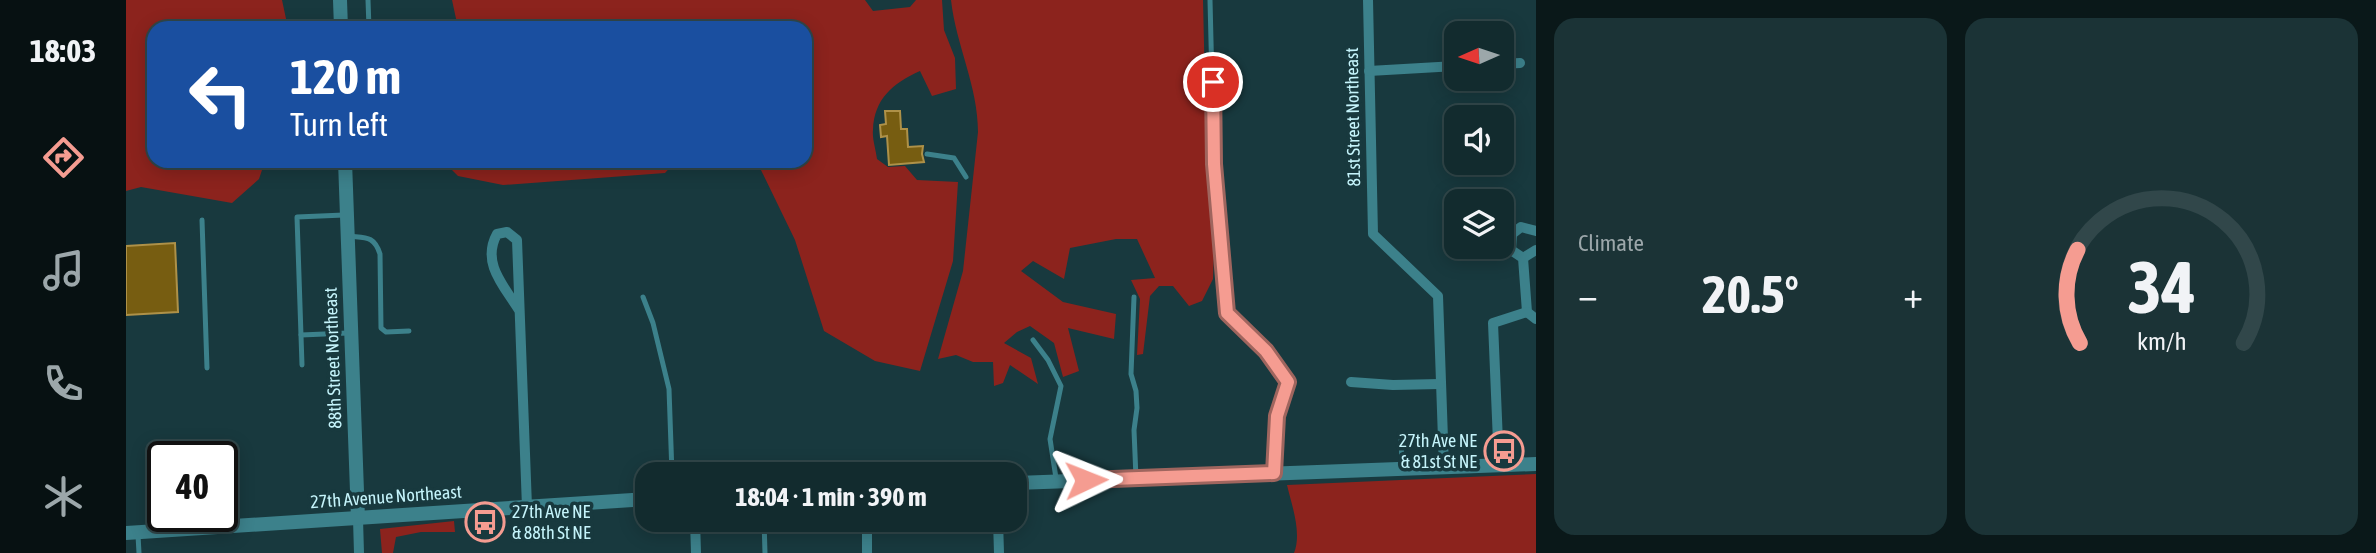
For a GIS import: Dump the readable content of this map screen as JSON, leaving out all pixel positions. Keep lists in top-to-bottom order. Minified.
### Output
{"streets":{"street":["81st Street Northeast","88th Street Northeast","27th Avenue Northeast"]},"crossings":[["88th Street Northeast","27th Avenue Northeast"]],"places":{"bus stop":["27th Ave NE & 81st St NE","27th Ave NE & 88th St NE"]},"north":"left","page":{"tabs":"18:03","tile":"Climate","turn":["120 m","Turn left"],"heat":["−","20.5°","+"],"limit":"40","trip":"18:04 · 1 min · 390 m","gauge":["34","km/h"]}}
